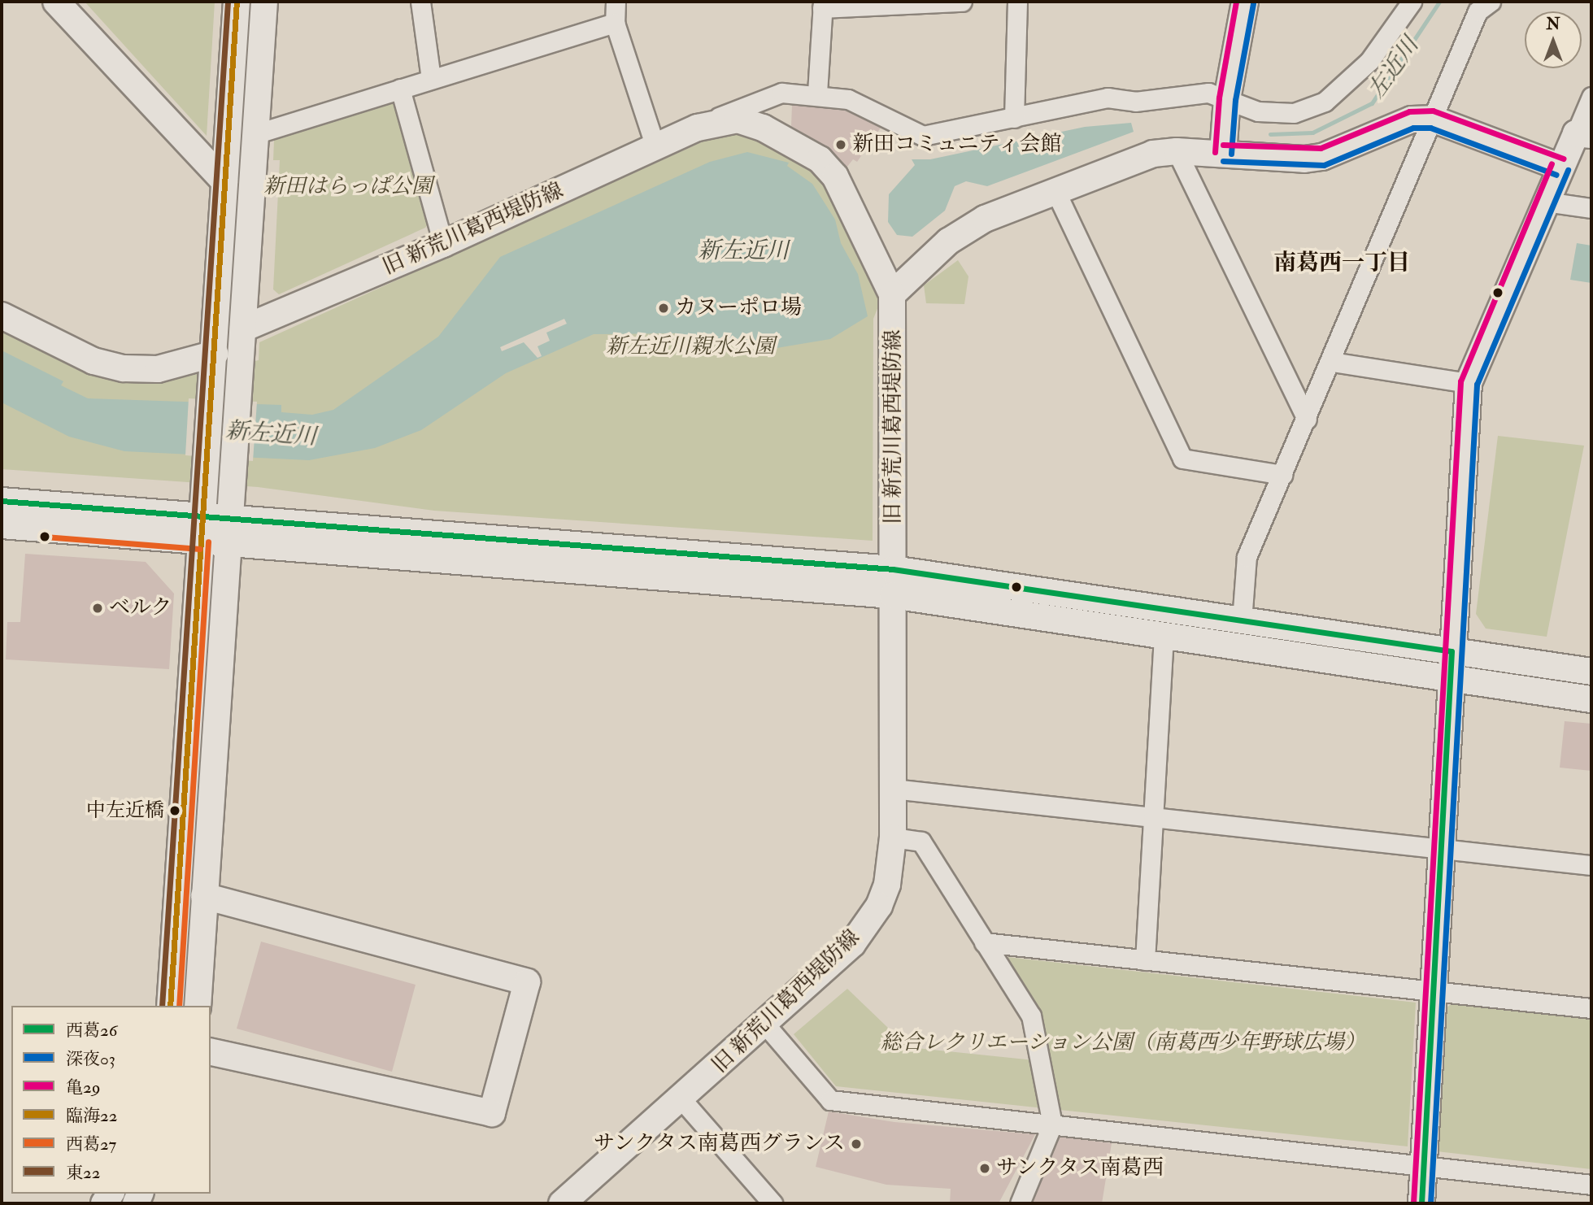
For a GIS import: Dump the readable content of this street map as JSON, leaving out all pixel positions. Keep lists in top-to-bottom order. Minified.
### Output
{"streets":{"street":["旧 新荒川葛西堤防線"]},"districts":["南葛西一丁目"],"water":["左近川","新左近川"],"parks":["新田はらっぱ公園","新左近川親水公園","総合レクリエーション公園（南葛西少年野球広場）"],"places":["新田コミュニティ会館","カヌーポロ場","ベルク","中左近橋","サンクタス南葛西グランス","サンクタス南葛西"],"lines":["transit line 亀29","transit line 臨海22","transit line 東22","transit line 深夜03","transit line 西葛26","transit line 西葛27"],"legend":["西葛26","深夜03","亀29","臨海22","西葛27","東22"],"north":"top"}
